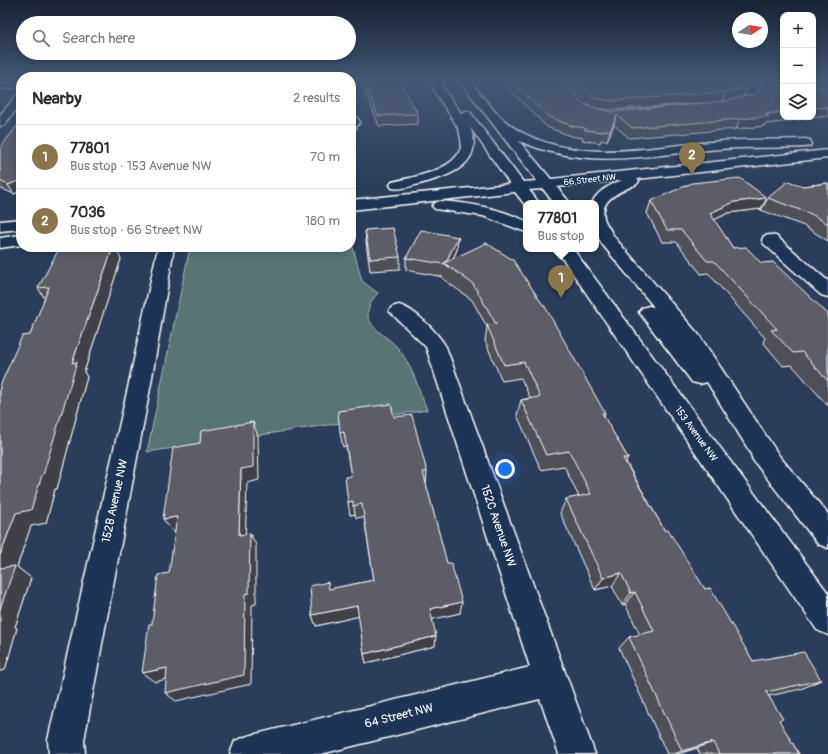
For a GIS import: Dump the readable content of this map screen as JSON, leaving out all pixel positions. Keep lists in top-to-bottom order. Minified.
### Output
{"streets":{"main road":["66 Street NW","153 Avenue NW","152B Avenue NW","152C Avenue NW","64 Street NW"]},"crossings":[["152C Avenue NW","64 Street NW"]],"north":"right","page":{"map_buttons":["+","−"],"search":"Search here","heading":["Nearby","2 results"],"list":[{"mark":"1","name":"77801","note":"Bus stop · 153 Avenue NW","value":"70 m"},{"mark":"2","name":"7036","note":"Bus stop · 66 Street NW","value":"180 m"}],"pins":["2","1"],"popup":["77801","Bus stop"]}}
